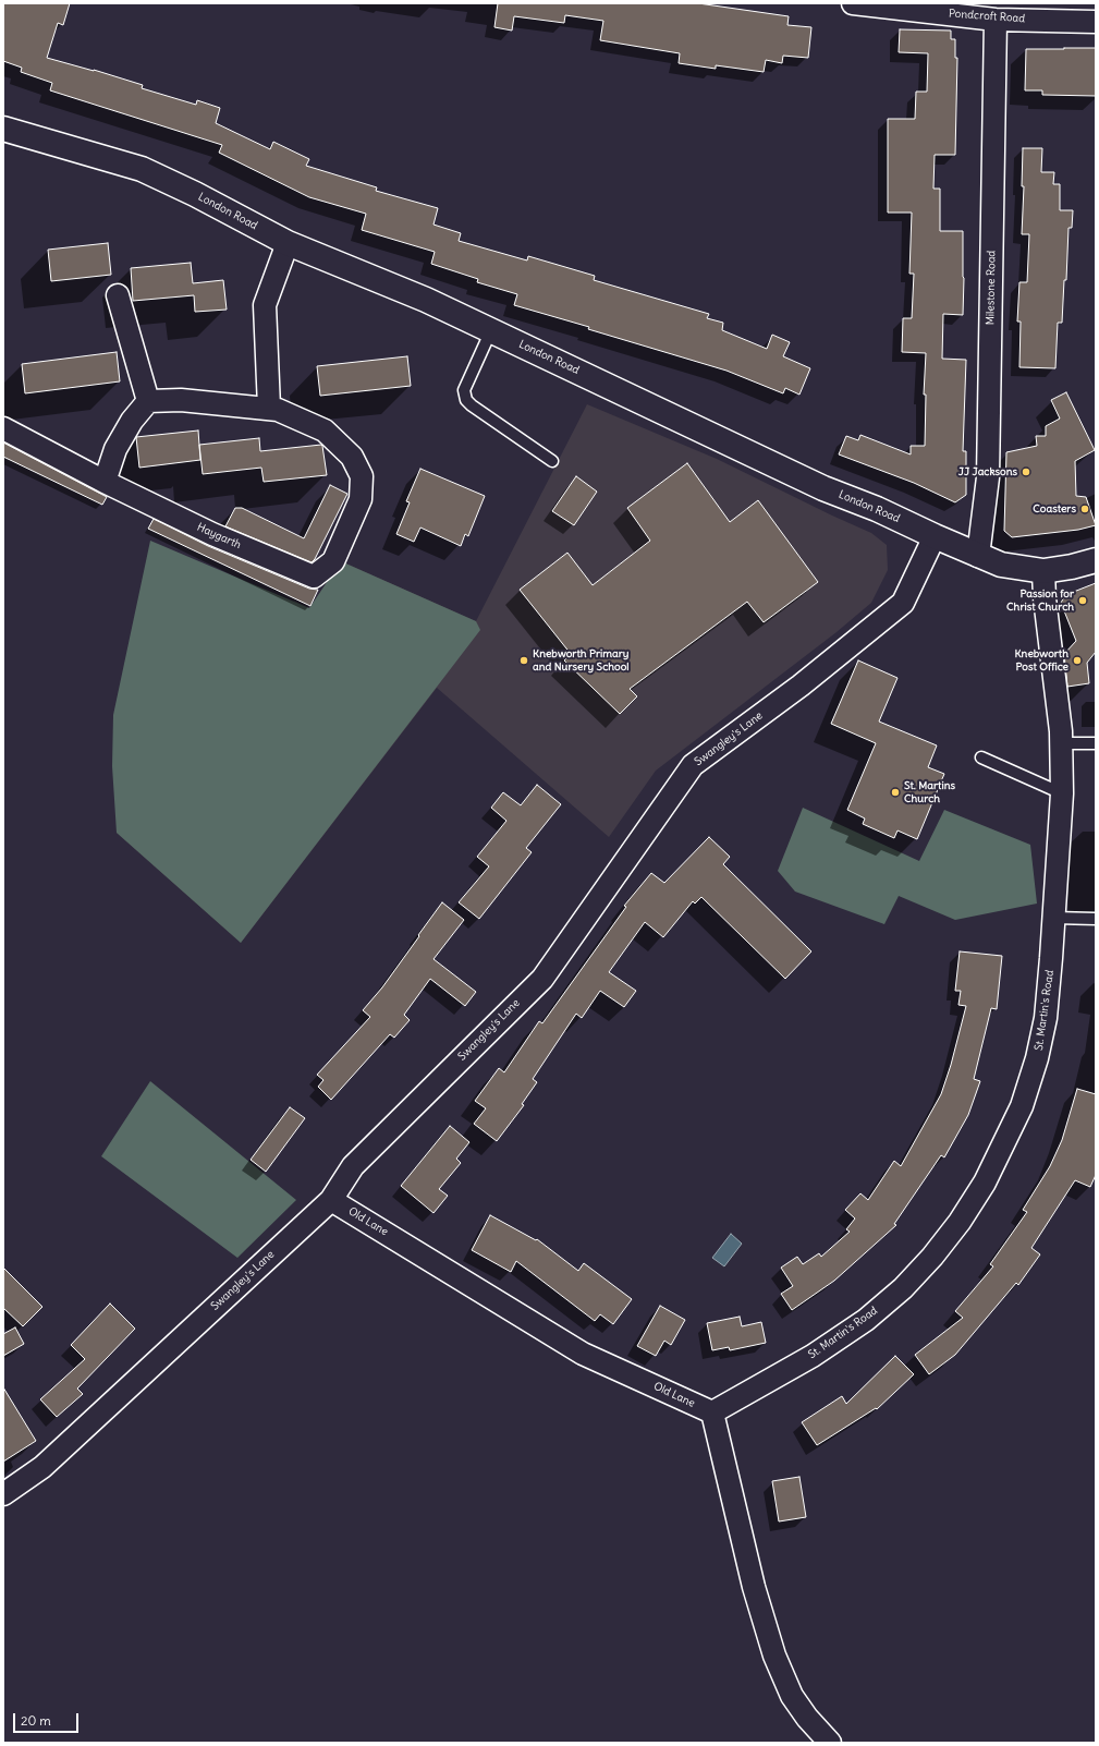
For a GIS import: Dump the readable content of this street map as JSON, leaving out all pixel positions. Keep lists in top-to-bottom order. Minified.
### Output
{"streets":{"main road":["London Road"],"street":["Pondcroft Road","Milestone Road","Haygarth","Swangley's Lane","St. Martin's Road","Old Lane"]},"crossings":[["Pondcroft Road","Milestone Road"],["London Road","Milestone Road"],["London Road","Swangley's Lane"],["London Road","St. Martin's Road"],["Swangley's Lane","Old Lane"],["St. Martin's Road","Old Lane"]],"places":["JJ Jacksons","Coasters","Passion for Christ Church","Knebworth Primary and Nursery School","Knebworth Post Office","St. Martins Church"],"scale_bar":"20 m"}
